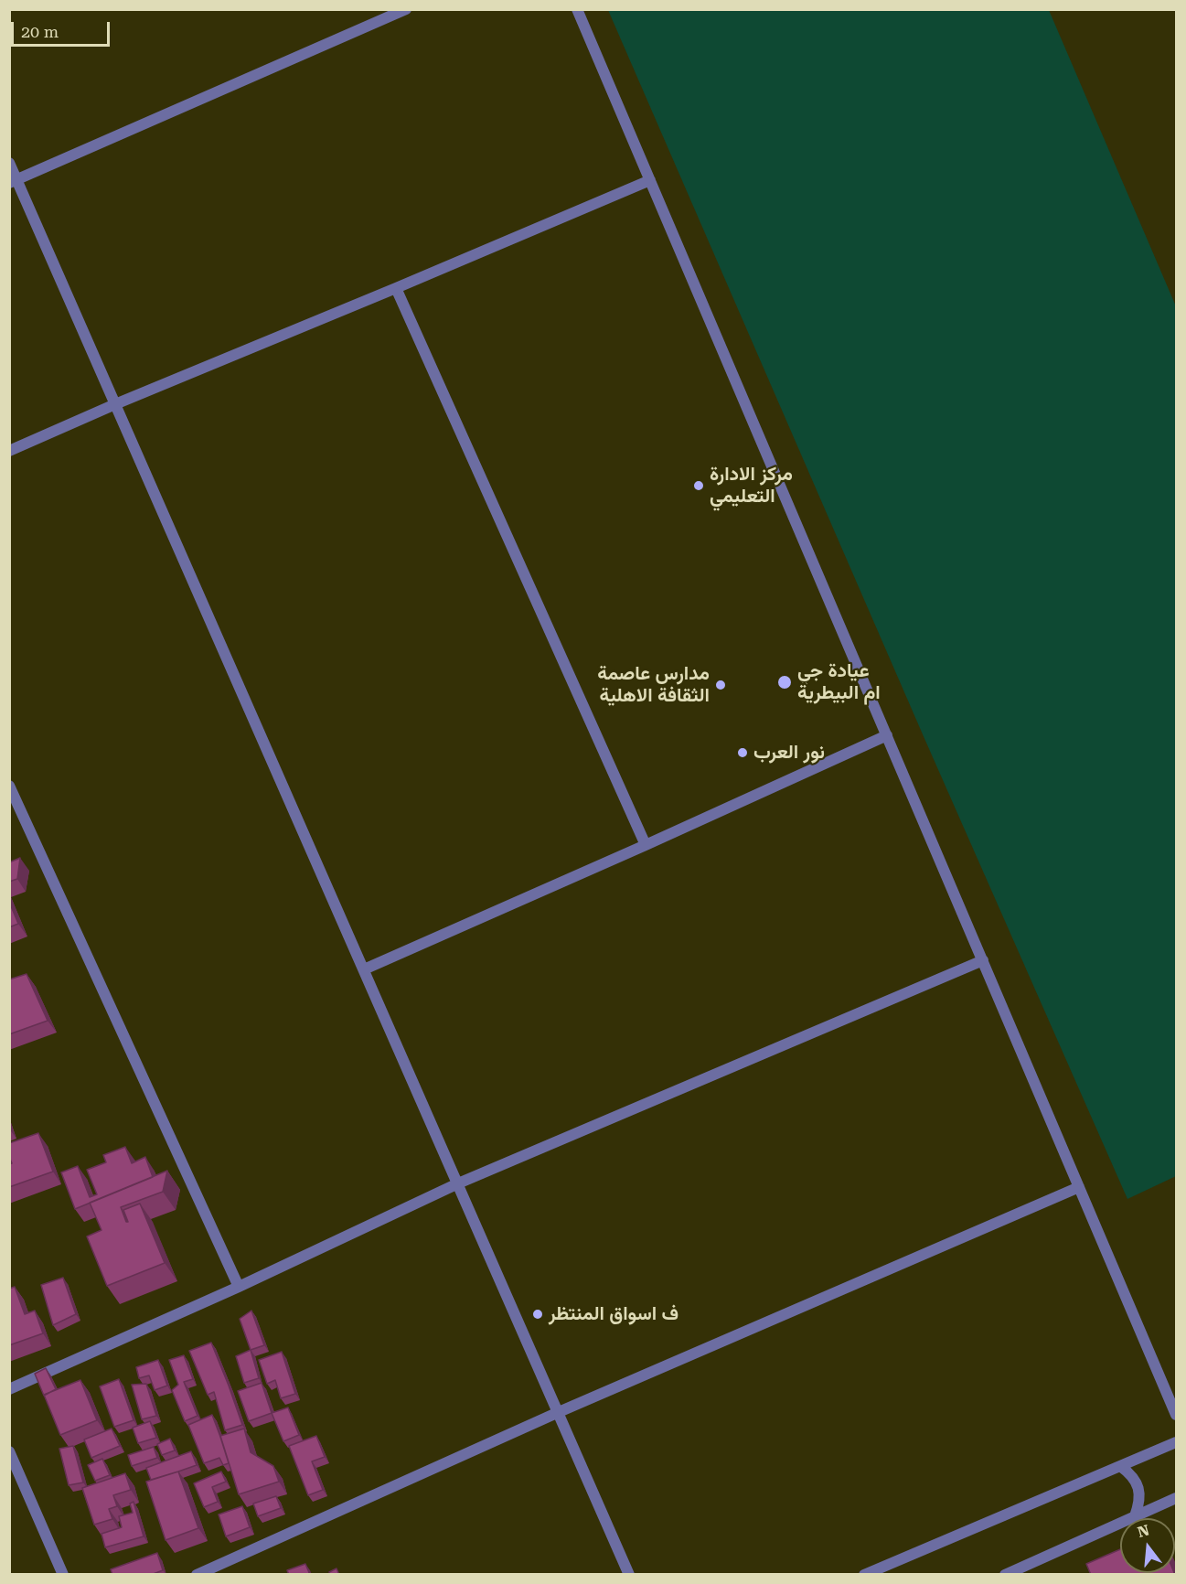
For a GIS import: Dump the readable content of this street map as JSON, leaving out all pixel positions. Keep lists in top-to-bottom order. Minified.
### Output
{"places":["مركز الادارة التعليمي","عيادة جي ام البيطرية","مدارس عاصمة الثقافة الاهلية","نور العرب","ف اسواق المنتظر"],"scale_bar":"20 m","north":"top"}
